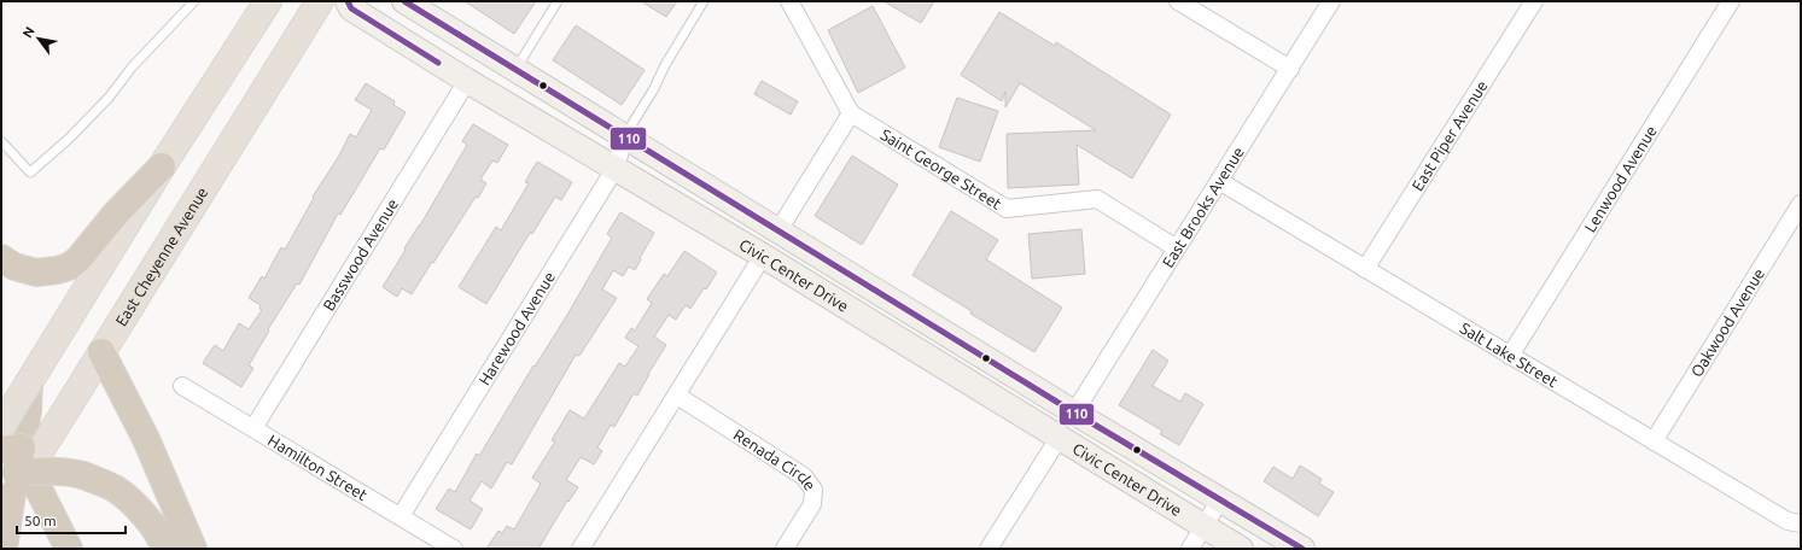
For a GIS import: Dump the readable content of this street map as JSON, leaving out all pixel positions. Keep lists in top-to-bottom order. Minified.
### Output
{"streets":{"main road":["East Cheyenne Avenue","Civic Center Drive"],"street":["East Piper Avenue","Saint George Street","Lenwood Avenue","East Brooks Avenue","Basswood Avenue","Oakwood Avenue","Harewood Avenue","Salt Lake Street","Renada Circle","Hamilton Street"]},"crossings":[["East Piper Avenue","Salt Lake Street"],["Saint George Street","East Brooks Avenue"],["Lenwood Avenue","Salt Lake Street"],["East Brooks Avenue","Civic Center Drive"],["East Brooks Avenue","Salt Lake Street"],["Basswood Avenue","Civic Center Drive"],["Basswood Avenue","Hamilton Street"],["Civic Center Drive","Harewood Avenue"],["Oakwood Avenue","Salt Lake Street"],["Harewood Avenue","Hamilton Street"]],"lines":["transit line 110"],"scale_bar":"50 m","north":"top left"}
